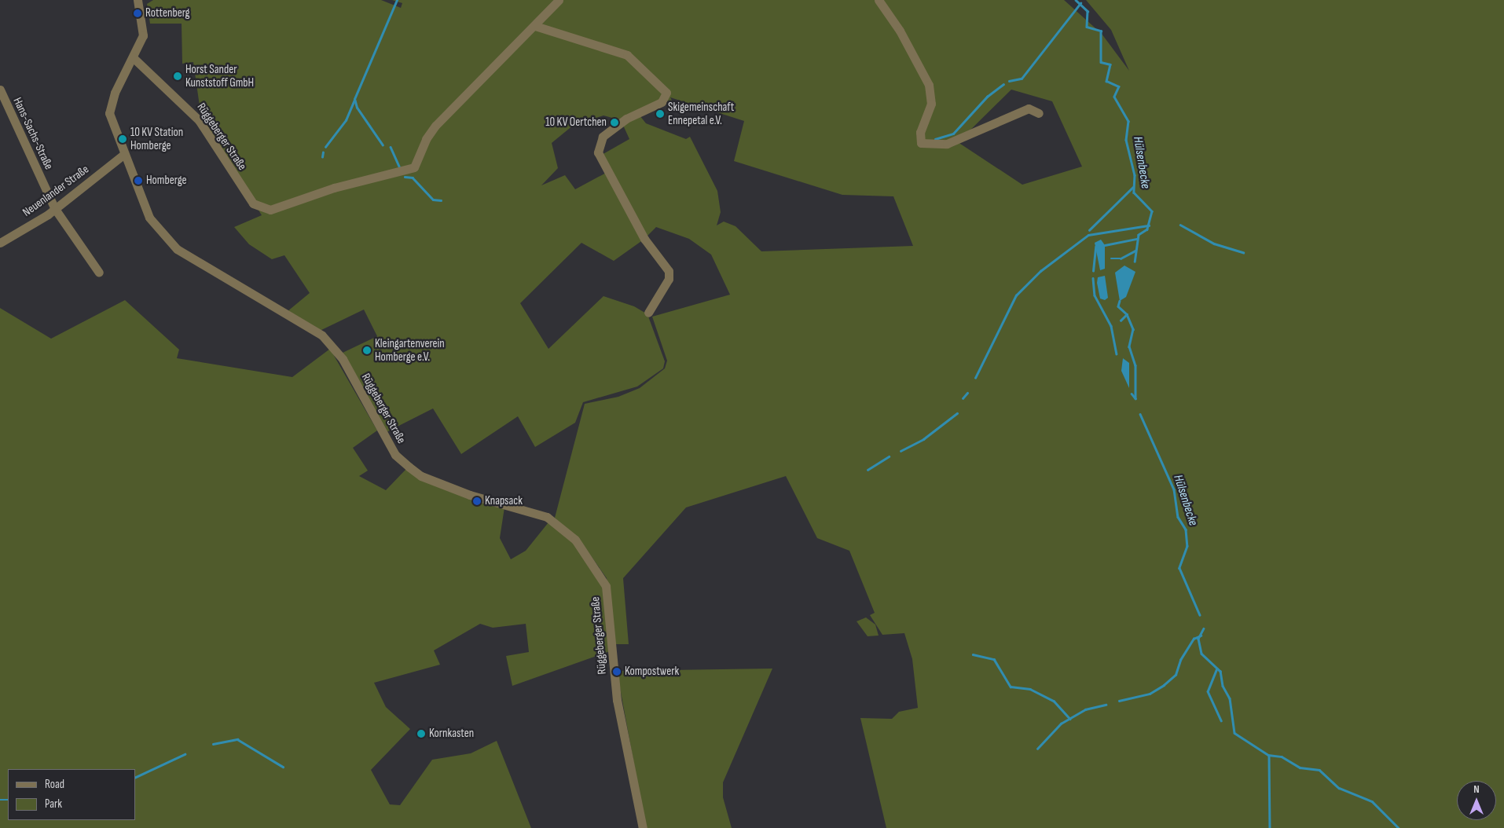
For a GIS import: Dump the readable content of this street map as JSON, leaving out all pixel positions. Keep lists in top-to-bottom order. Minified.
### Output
{"streets":{"street":["Hans-Sachs-Straße","Rüggeberger Straße","Neuenlander Straße"]},"crossings":[["Hans-Sachs-Straße","Neuenlander Straße"],["Rüggeberger Straße","Neuenlander Straße"]],"water":["Hülsenbecke"],"places":["Rottenberg","Horst Sander Kunststoff GmbH","Skigemeinschaft Ennepetal e.V.","10 KV Oertchen","10 KV Station Homberge","Homberge","Kleingartenverein Homberge e.V.","Knapsack","Kompostwerk","Kornkasten"],"legend":["Road","Park"],"north":"top"}
